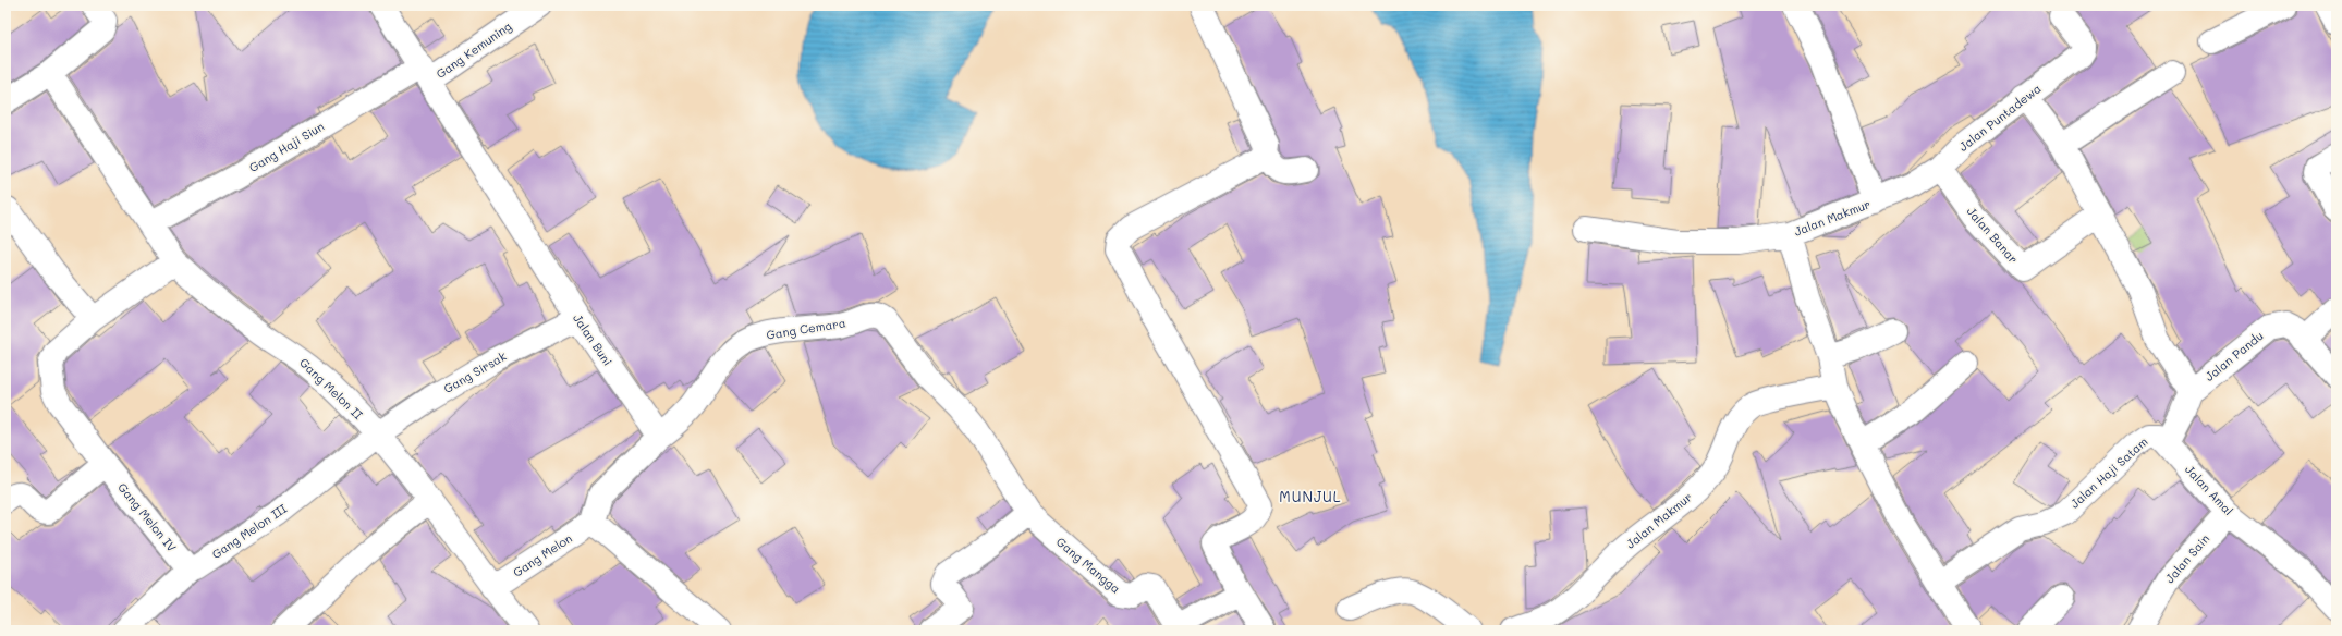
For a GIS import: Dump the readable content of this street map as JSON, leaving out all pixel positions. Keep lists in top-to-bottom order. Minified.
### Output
{"streets":{"street":["Gang Kemuning","Jalan Puntadewa","Gang Haji Siun","Jalan Makmur","Jalan Banar","Gang Cemara","Jalan Buni","Jalan Pandu","Gang Sirsak","Gang Melon II","Jalan Haji Satam","Jalan Amal","Gang Melon IV","Gang Melon III","Gang Melon","Jalan Sain","Gang Mangga"]},"crossings":[["Gang Kemuning","Gang Haji Siun"],["Gang Kemuning","Jalan Buni"],["Jalan Puntadewa","Jalan Makmur"],["Jalan Puntadewa","Jalan Banar"],["Gang Haji Siun","Jalan Buni"],["Gang Haji Siun","Gang Melon II"],["Jalan Makmur","Jalan Haji Satam"],["Gang Cemara","Jalan Buni"],["Gang Cemara","Gang Mangga"],["Jalan Buni","Gang Sirsak"],["Gang Sirsak","Gang Melon II"],["Gang Sirsak","Gang Melon III"],["Gang Melon II","Gang Melon IV"],["Gang Melon II","Gang Melon III"],["Gang Melon II","Gang Melon"],["Jalan Haji Satam","Jalan Amal"],["Jalan Amal","Jalan Sain"],["Gang Melon IV","Gang Melon III"]],"districts":["MUNJUL"]}
